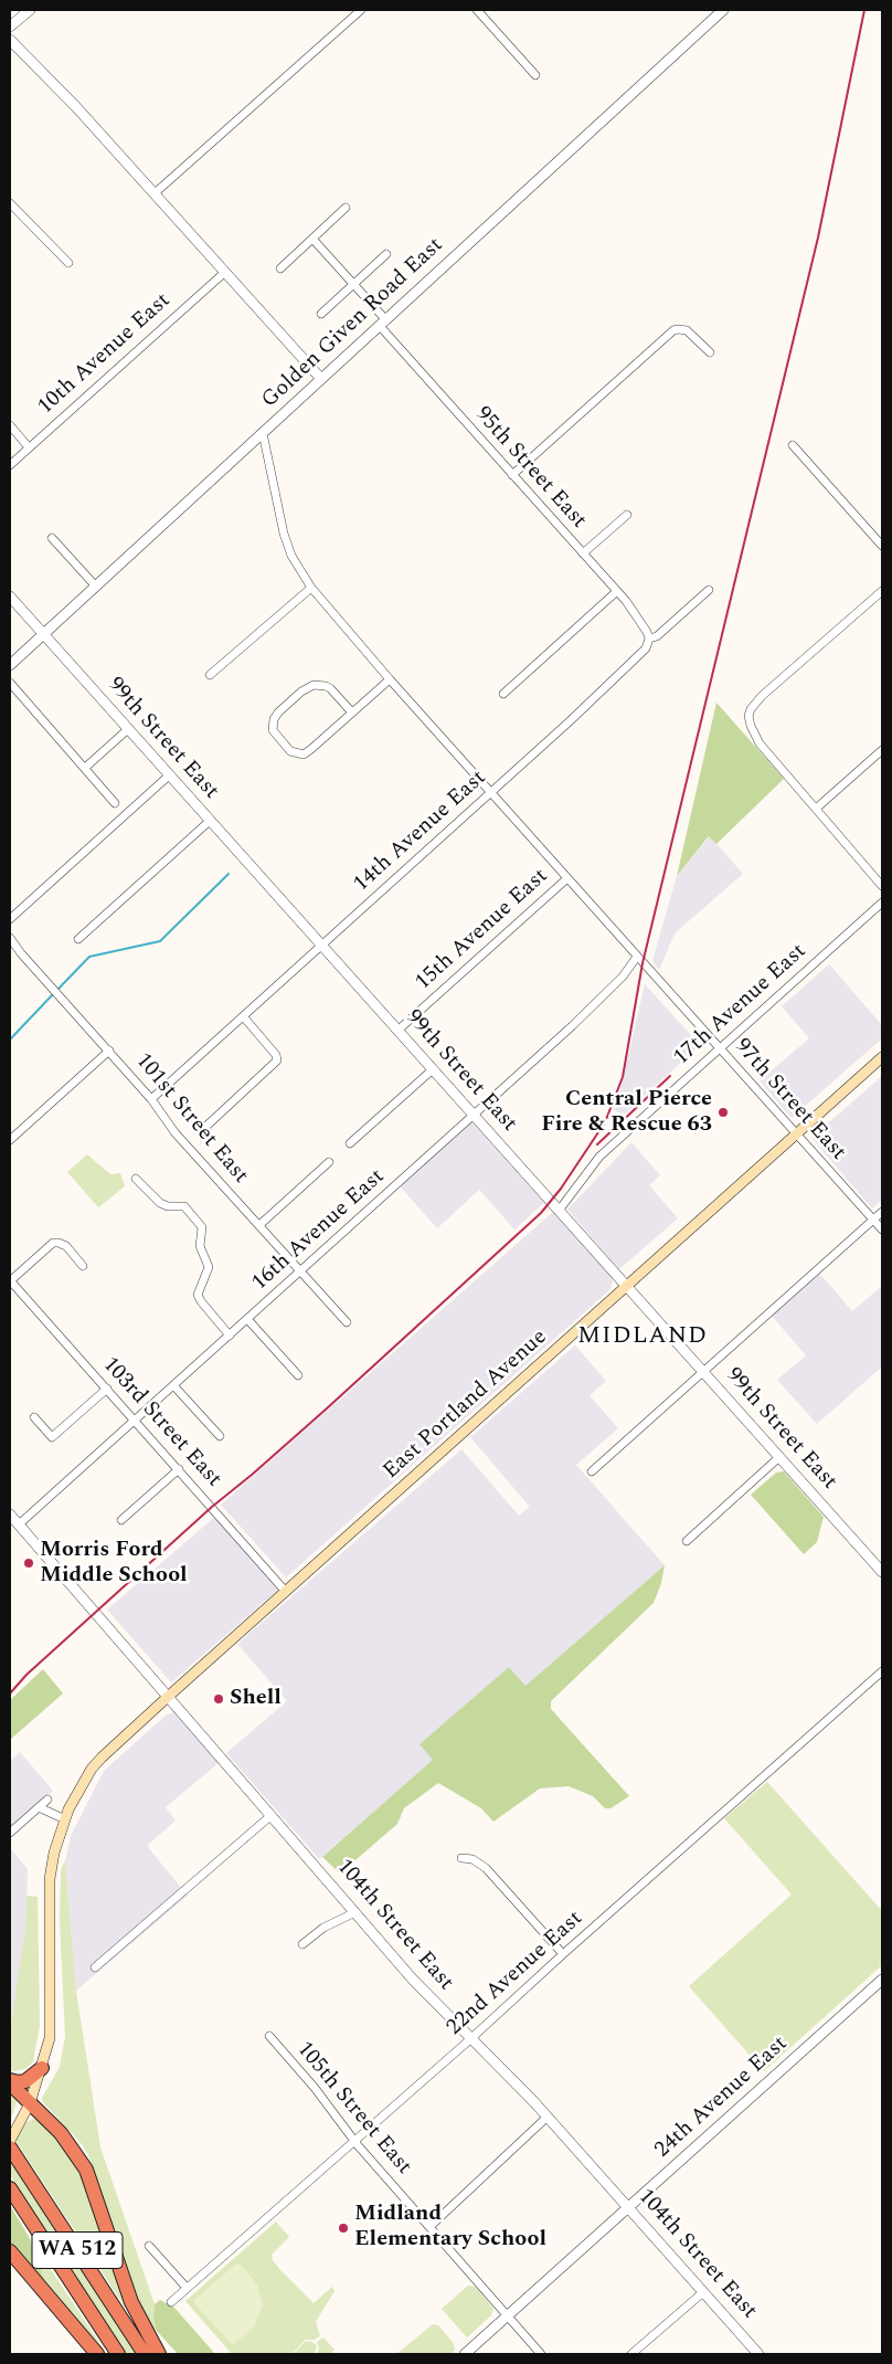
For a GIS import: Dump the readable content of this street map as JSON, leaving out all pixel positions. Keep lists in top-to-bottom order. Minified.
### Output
{"streets":{"highway":["WA 512"],"main road":["East Portland Avenue"],"street":["Golden Given Road East","10th Avenue East","95th Street East","99th Street East","14th Avenue East","15th Avenue East","17th Avenue East","97th Street East","101st Street East","16th Avenue East","103rd Street East","104th Street East","22nd Avenue East","24th Avenue East","105th Street East"]},"crossings":[["Golden Given Road East","95th Street East"],["Golden Given Road East","99th Street East"],["Golden Given Road East","97th Street East"],["95th Street East","14th Avenue East"],["99th Street East","14th Avenue East"],["99th Street East","15th Avenue East"],["99th Street East","17th Avenue East"],["99th Street East","16th Avenue East"],["99th Street East","East Portland Avenue"],["14th Avenue East","97th Street East"],["14th Avenue East","101st Street East"],["15th Avenue East","97th Street East"],["17th Avenue East","97th Street East"],["97th Street East","16th Avenue East"],["97th Street East","East Portland Avenue"],["101st Street East","16th Avenue East"],["16th Avenue East","103rd Street East"],["16th Avenue East","104th Street East"],["East Portland Avenue","103rd Street East"],["East Portland Avenue","104th Street East"],["East Portland Avenue","WA 512"],["104th Street East","22nd Avenue East"],["104th Street East","24th Avenue East"],["22nd Avenue East","105th Street East"],["24th Avenue East","105th Street East"]],"districts":["MIDLAND"],"places":["Central Pierce Fire & Rescue 63","Morris Ford Middle School","Shell","Midland Elementary School"]}
